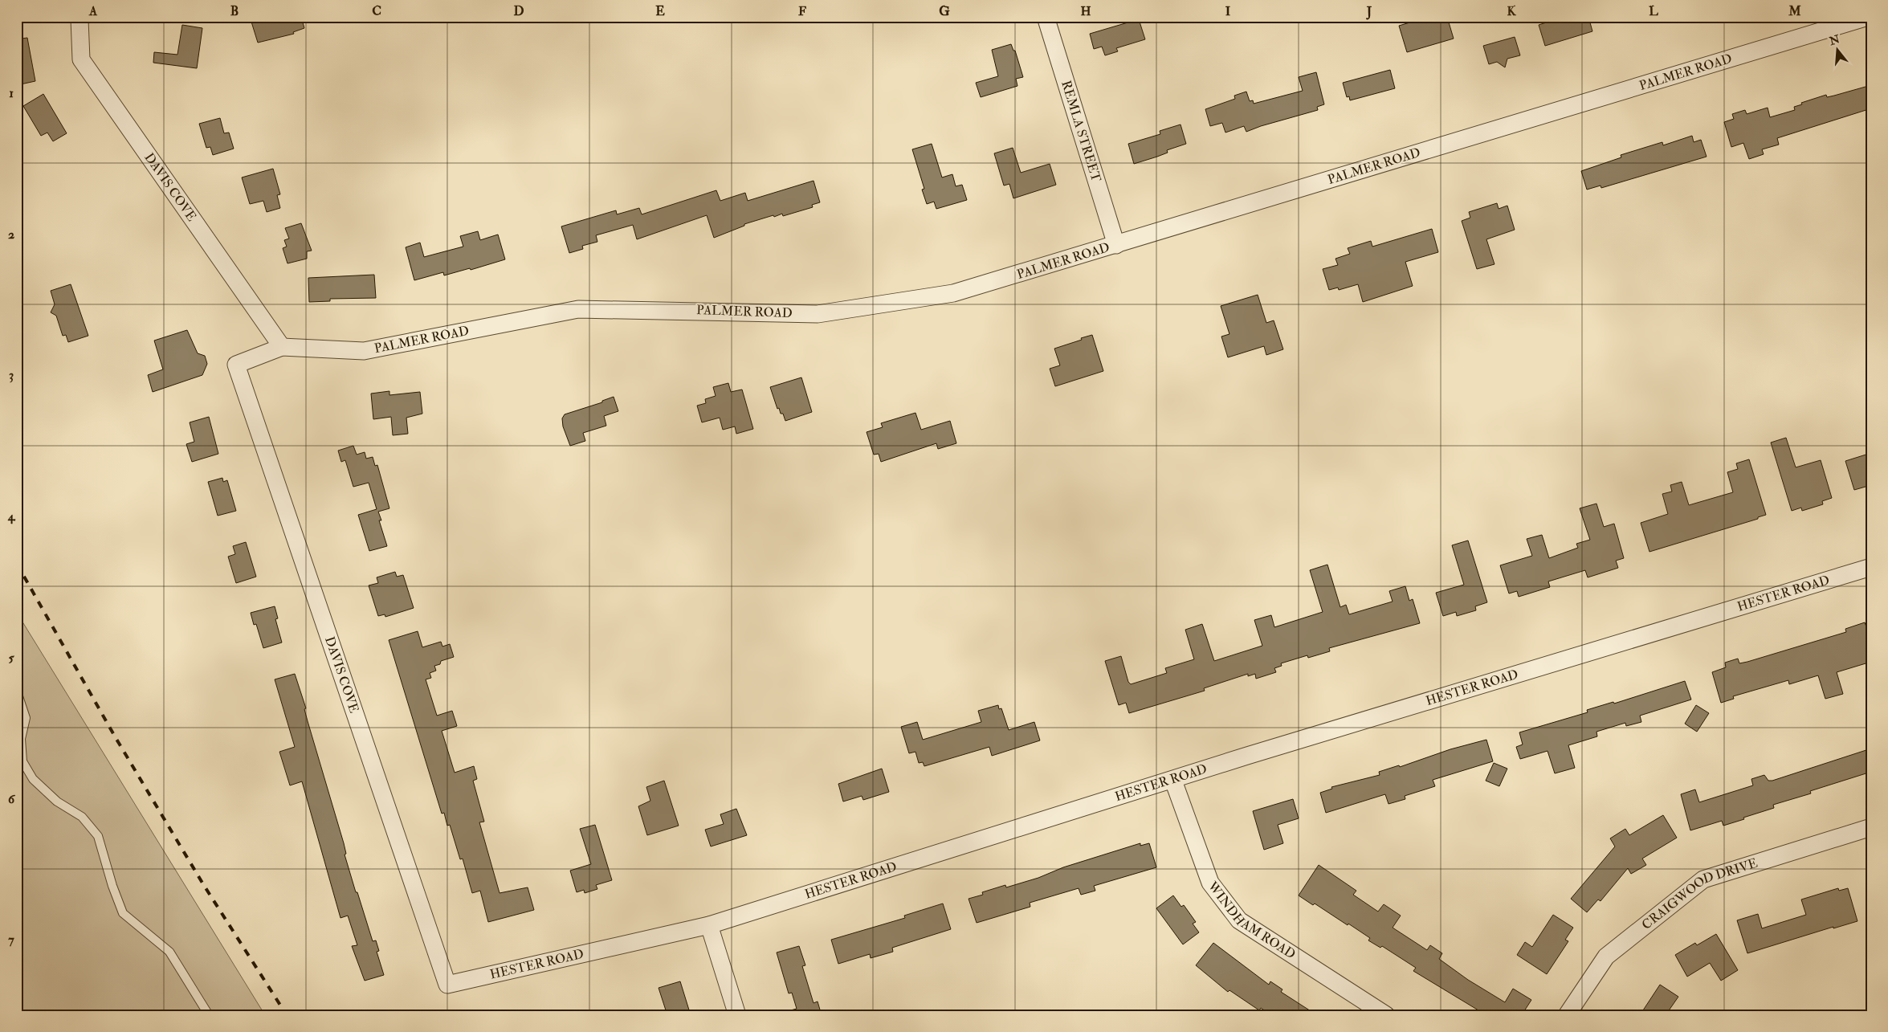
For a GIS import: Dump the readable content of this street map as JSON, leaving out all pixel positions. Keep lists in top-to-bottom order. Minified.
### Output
{"streets":{"street":["PALMER ROAD","REMLA STREET","DAVIS COVE","HESTER ROAD","CRAIGWOOD DRIVE","WINDHAM ROAD"]},"crossings":[["PALMER ROAD","REMLA STREET"],["PALMER ROAD","DAVIS COVE"],["DAVIS COVE","HESTER ROAD"],["HESTER ROAD","WINDHAM ROAD"]],"north":"top","grid":{"columns":["A","B","C","D","E","F","G","H","I","J","K","L","M"],"rows":["1","2","3","4","5","6","7"]}}
